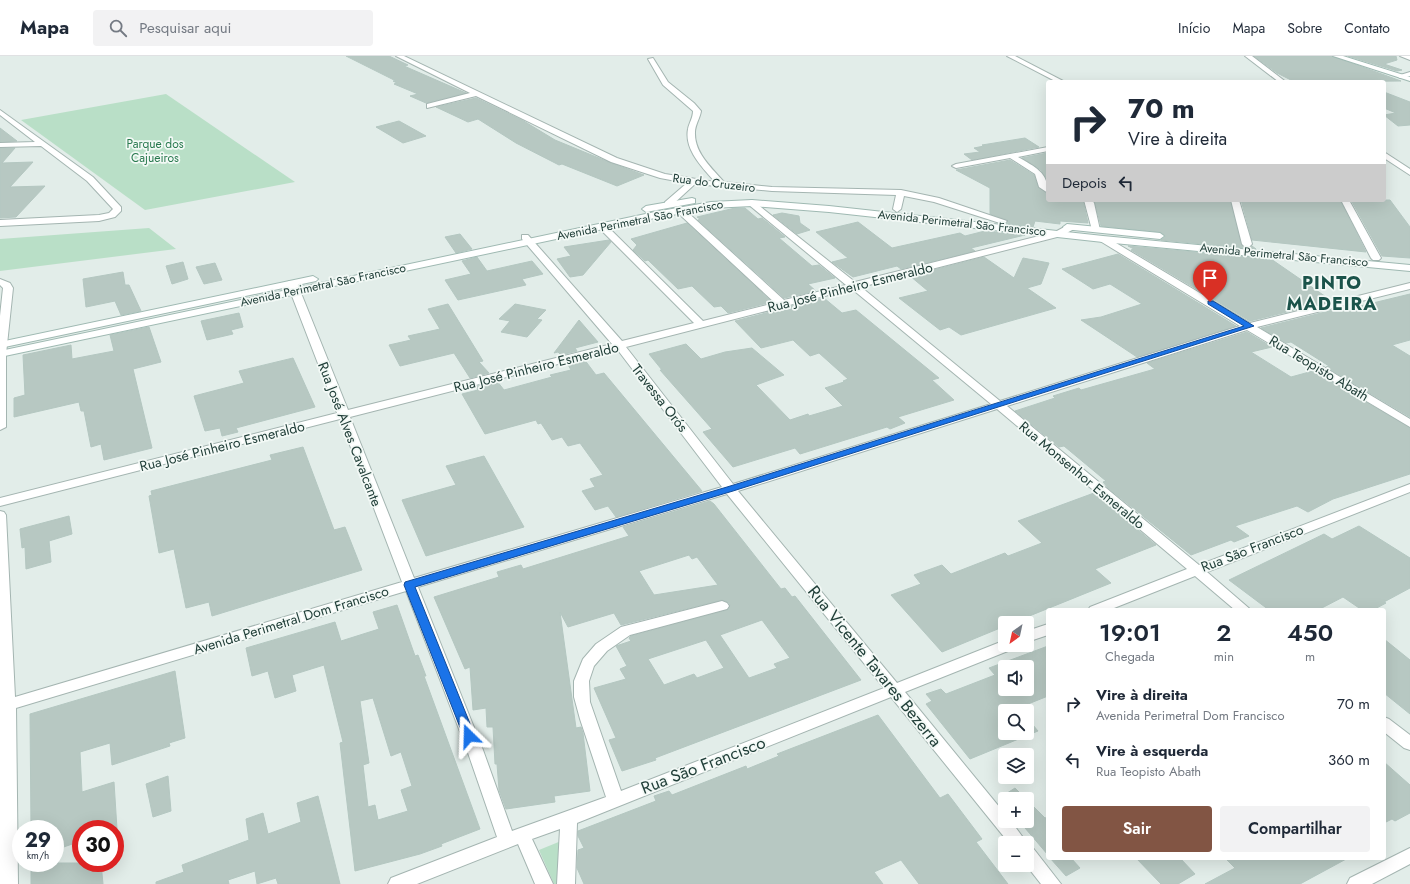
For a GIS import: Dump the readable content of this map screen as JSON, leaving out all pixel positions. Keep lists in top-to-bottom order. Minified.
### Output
{"streets":{"street":["Rua do Cruzeiro","Avenida Perimetral São Francisco","Rua José Pinheiro Esmeraldo","Rua Teopisto Abath","Travessa Orós","Rua José Alves Cavalcante","Rua Monsenhor Esmeraldo","Rua São Francisco","Avenida Perimetral Dom Francisco","Rua Vicente Tavares Bezerra"]},"crossings":[["Rua do Cruzeiro","Avenida Perimetral São Francisco"],["Avenida Perimetral São Francisco","Rua José Pinheiro Esmeraldo"],["Avenida Perimetral São Francisco","Rua Teopisto Abath"],["Avenida Perimetral São Francisco","Travessa Orós"],["Avenida Perimetral São Francisco","Rua José Alves Cavalcante"],["Avenida Perimetral São Francisco","Rua Monsenhor Esmeraldo"],["Rua José Pinheiro Esmeraldo","Travessa Orós"],["Rua José Pinheiro Esmeraldo","Rua José Alves Cavalcante"],["Rua José Pinheiro Esmeraldo","Rua Monsenhor Esmeraldo"],["Rua Teopisto Abath","Avenida Perimetral Dom Francisco"],["Travessa Orós","Avenida Perimetral Dom Francisco"],["Travessa Orós","Rua Vicente Tavares Bezerra"],["Rua José Alves Cavalcante","Rua São Francisco"],["Rua José Alves Cavalcante","Avenida Perimetral Dom Francisco"],["Rua Monsenhor Esmeraldo","Rua São Francisco"],["Rua Monsenhor Esmeraldo","Avenida Perimetral Dom Francisco"],["Rua São Francisco","Rua Vicente Tavares Bezerra"],["Avenida Perimetral Dom Francisco","Rua Vicente Tavares Bezerra"]],"districts":["PINTO MADEIRA"],"parks":["Parque dos Cajueiros"],"north":"bottom left","page":{"header":"Mapa","search":"Pesquisar aqui","nav":["Início","Mapa","Sobre","Contato"],"turn":["70 m","Vire à direita"],"then":"Depois","eta":["19:01","Chegada","2","min","450","m"],"map_buttons":["+","−"],"list":[{"name":"Vire à direita","note":"Avenida Perimetral Dom Francisco","value":"70 m"},{"name":"Vire à esquerda","note":"Rua Teopisto Abath","value":"360 m"}],"buttons":["Sair","Compartilhar"],"speed":"29 km/h","limit":"30"}}
